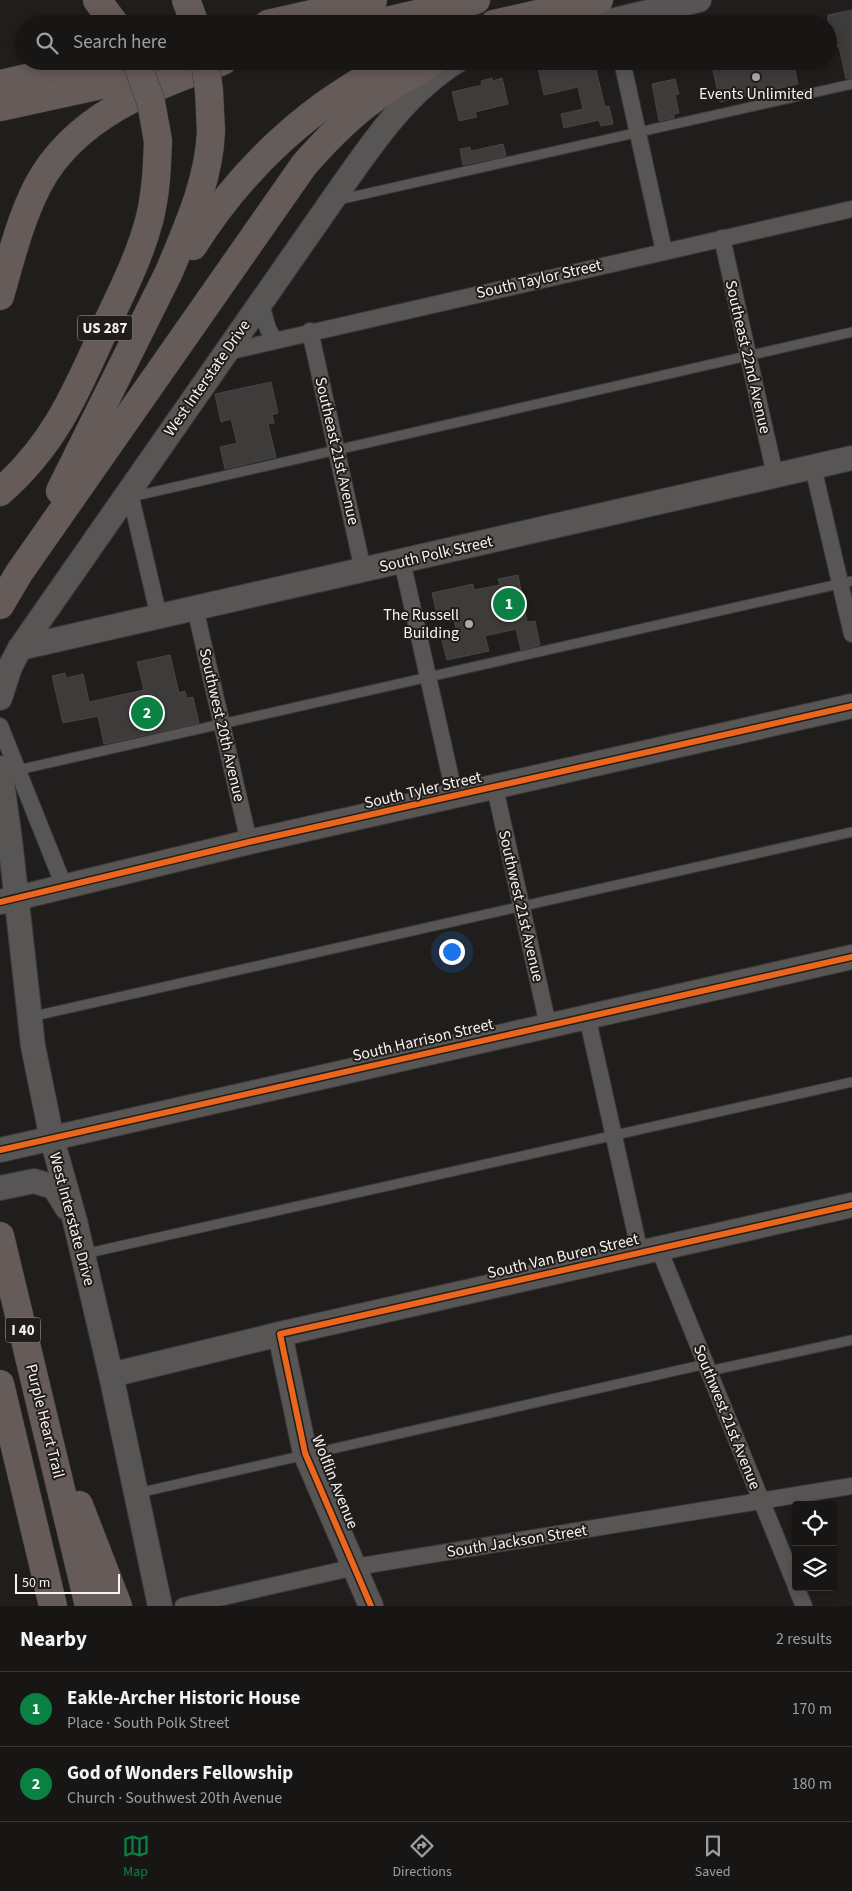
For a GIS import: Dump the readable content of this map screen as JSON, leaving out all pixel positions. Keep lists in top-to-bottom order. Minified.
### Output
{"streets":{"highway":["US 287","I 40","Purple Heart Trail"],"main road":["West Interstate Drive","South Polk Street","South Tyler Street","South Harrison Street","South Van Buren Street","Wolflin Avenue"],"street":["South Taylor Street","Southeast 22nd Avenue","Southeast 21st Avenue","Southwest 20th Avenue","Southwest 21st Avenue","South Jackson Street"]},"crossings":[["South Taylor Street","Southeast 22nd Avenue"],["South Taylor Street","West Interstate Drive"],["South Taylor Street","Southeast 21st Avenue"],["Southeast 22nd Avenue","South Polk Street"],["West Interstate Drive","South Polk Street"],["West Interstate Drive","South Tyler Street"],["West Interstate Drive","South Harrison Street"],["West Interstate Drive","South Van Buren Street"],["Southeast 21st Avenue","South Polk Street"],["South Polk Street","Southwest 20th Avenue"],["Southwest 20th Avenue","South Tyler Street"],["South Tyler Street","Southwest 21st Avenue"],["Southwest 21st Avenue","South Harrison Street"],["Southwest 21st Avenue","South Van Buren Street"],["Southwest 21st Avenue","South Jackson Street"],["South Van Buren Street","Wolflin Avenue"],["Wolflin Avenue","South Jackson Street"]],"places":["Events Unlimited","The Russell Building"],"scale_bar":"50 m","page":{"search":"Search here","pins":["1","2"],"scale":"50 m","heading":["Nearby","2 results"],"list":[{"mark":"1","name":"Eakle-Archer Historic House","note":"Place · South Polk Street","value":"170 m"},{"mark":"2","name":"God of Wonders Fellowship","note":"Church · Southwest 20th Avenue","value":"180 m"}],"nav":["Map","Directions","Saved"]}}
